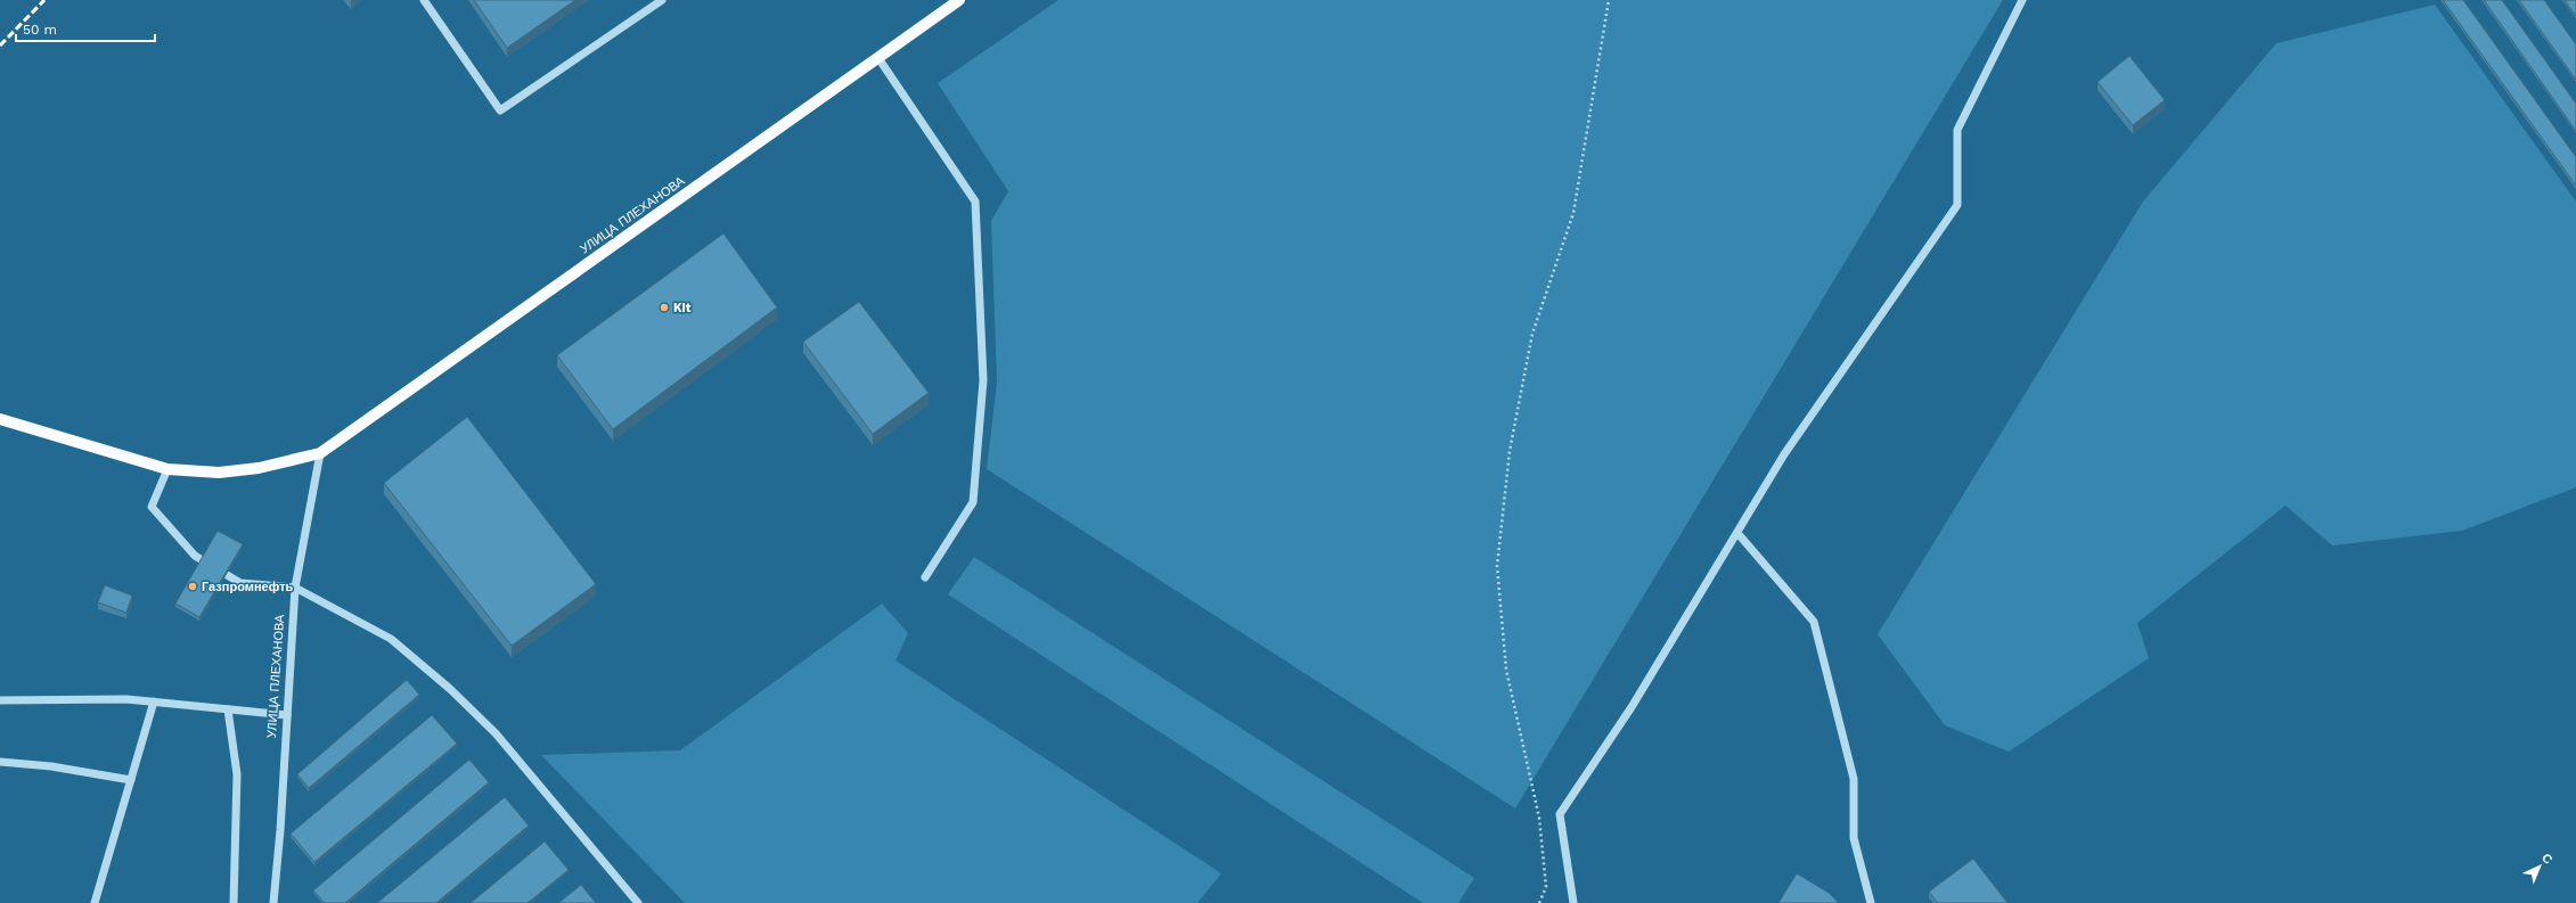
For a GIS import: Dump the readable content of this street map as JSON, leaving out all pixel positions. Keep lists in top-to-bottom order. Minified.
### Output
{"streets":{"main road":["УЛИЦА ПЛЕХАНОВА"]},"places":["Kit","Газпромнефть"],"scale_bar":"50 m","north":"top right"}
